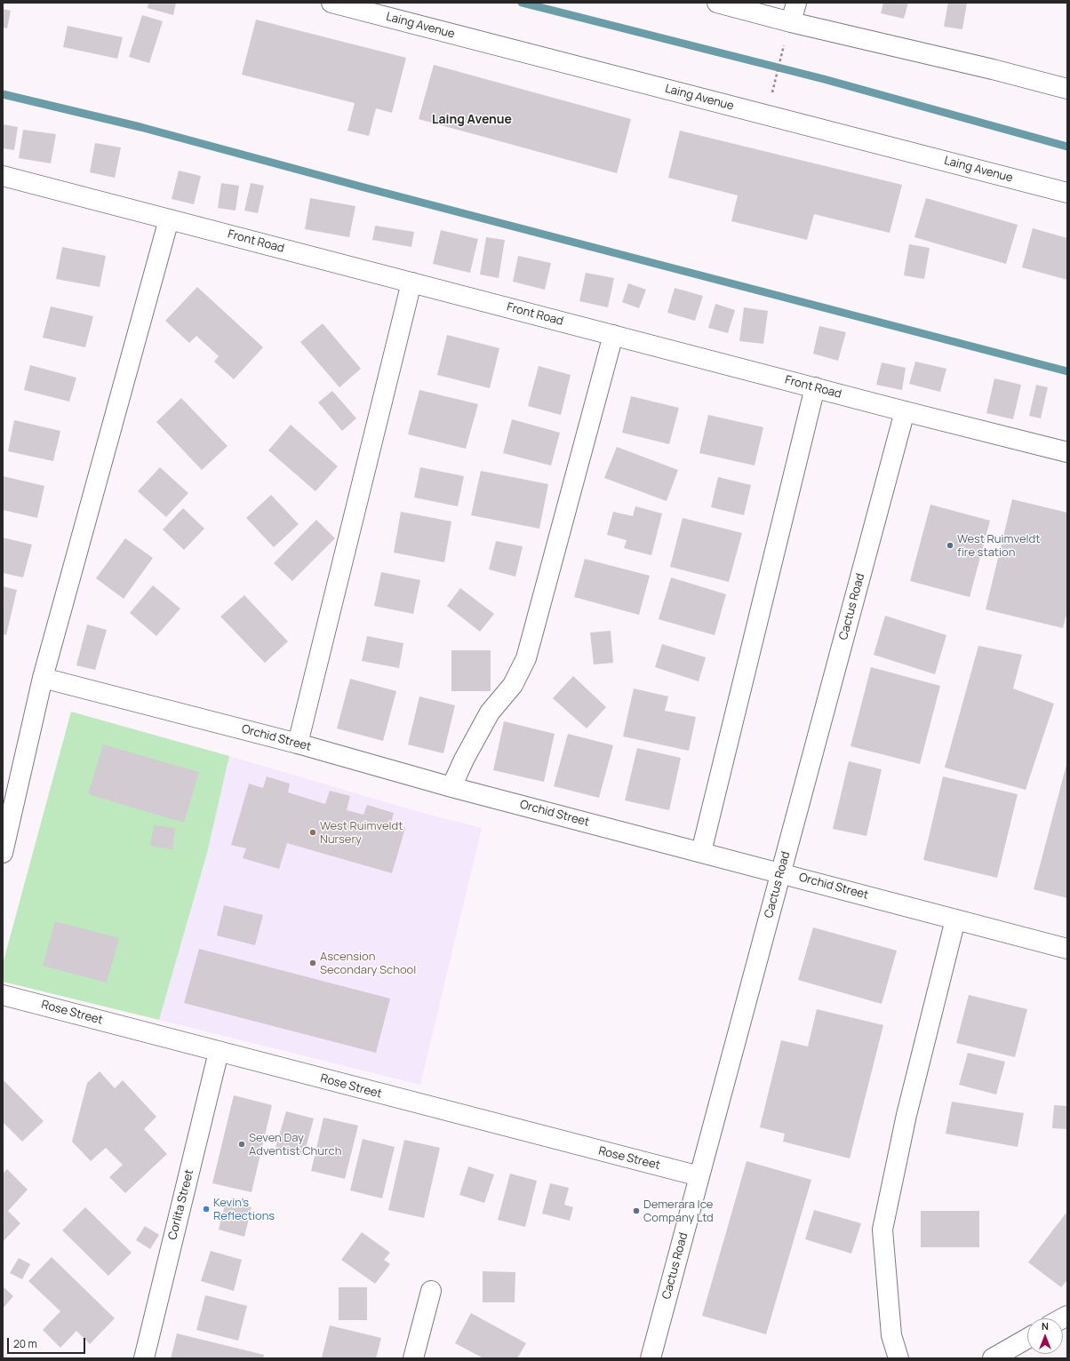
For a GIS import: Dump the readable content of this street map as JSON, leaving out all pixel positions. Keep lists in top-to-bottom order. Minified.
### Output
{"streets":{"street":["Laing Avenue","Front Road","Cactus Road","Orchid Street","Rose Street","Corlita Street"]},"crossings":[["Front Road","Cactus Road"],["Cactus Road","Orchid Street"],["Cactus Road","Rose Street"],["Rose Street","Corlita Street"]],"districts":["Laing Avenue"],"places":["West Ruimveldt fire station","West Ruimveldt Nursery","Ascension Secondary School","Seven Day Adventist Church","Kevin’s Reflections","Demerara Ice Company Ltd"],"scale_bar":"20 m","north":"top"}
